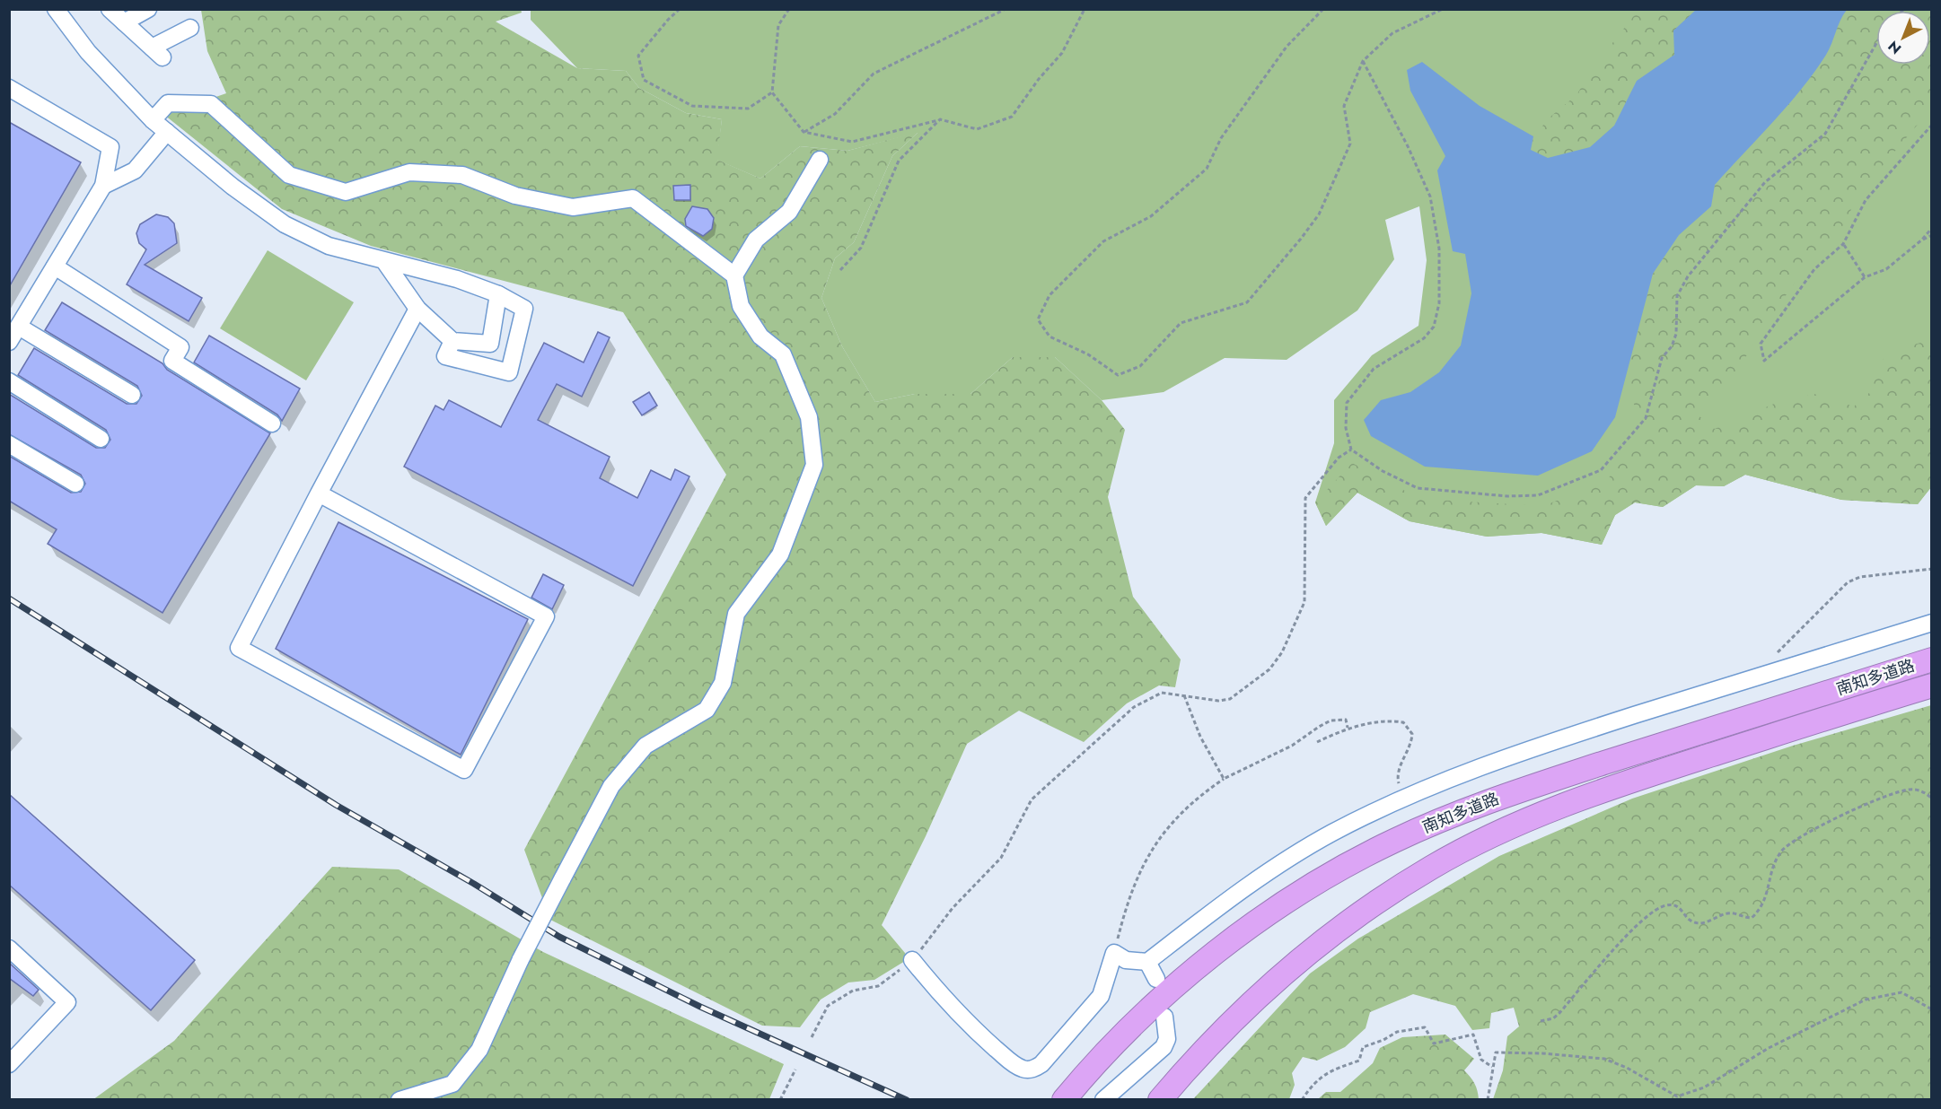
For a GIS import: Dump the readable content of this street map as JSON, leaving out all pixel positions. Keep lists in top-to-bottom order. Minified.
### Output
{"streets":{"highway":["南知多道路"]},"north":"bottom left"}
